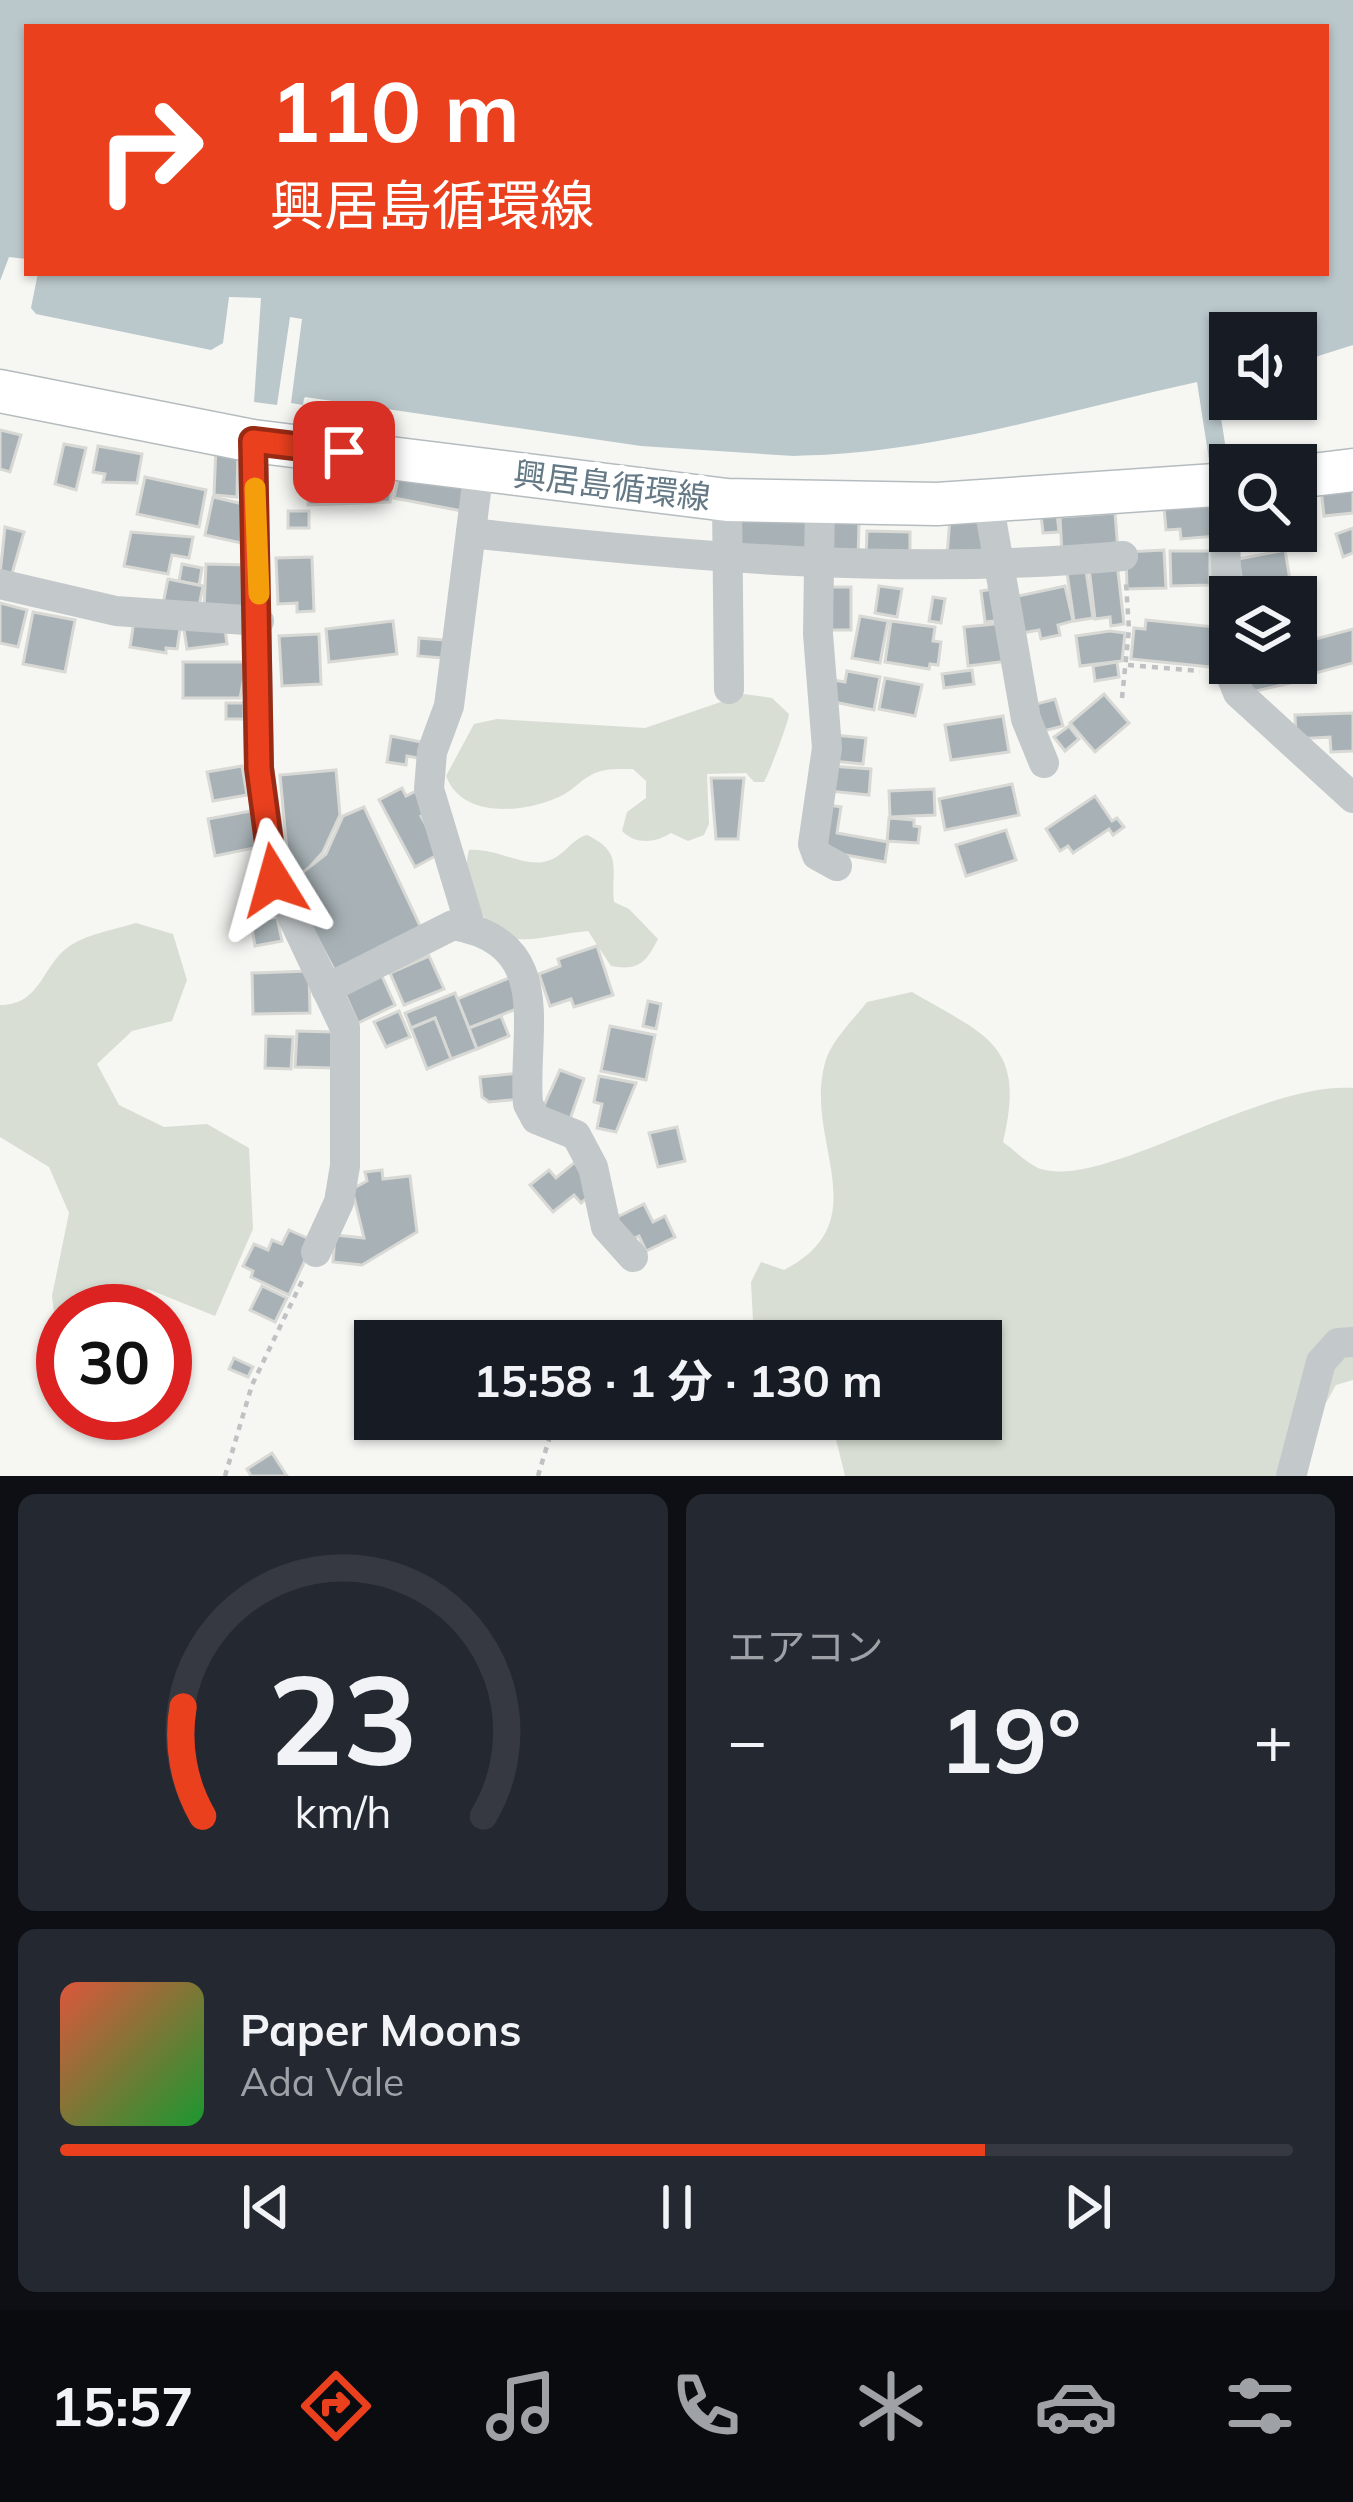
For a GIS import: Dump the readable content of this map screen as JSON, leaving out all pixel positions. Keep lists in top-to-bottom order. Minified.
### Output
{"streets":{"main road":["興居島循環線"]},"page":{"turn":["110 m","興居島循環線"],"limit":"30","trip":"15:58 · 1 分 · 130 m","tile":"エアコン","heat":["−","19°","+"],"song":["Paper Moons","Ada Vale"],"tabs":"15:57","gauge":["23","km/h"]}}
